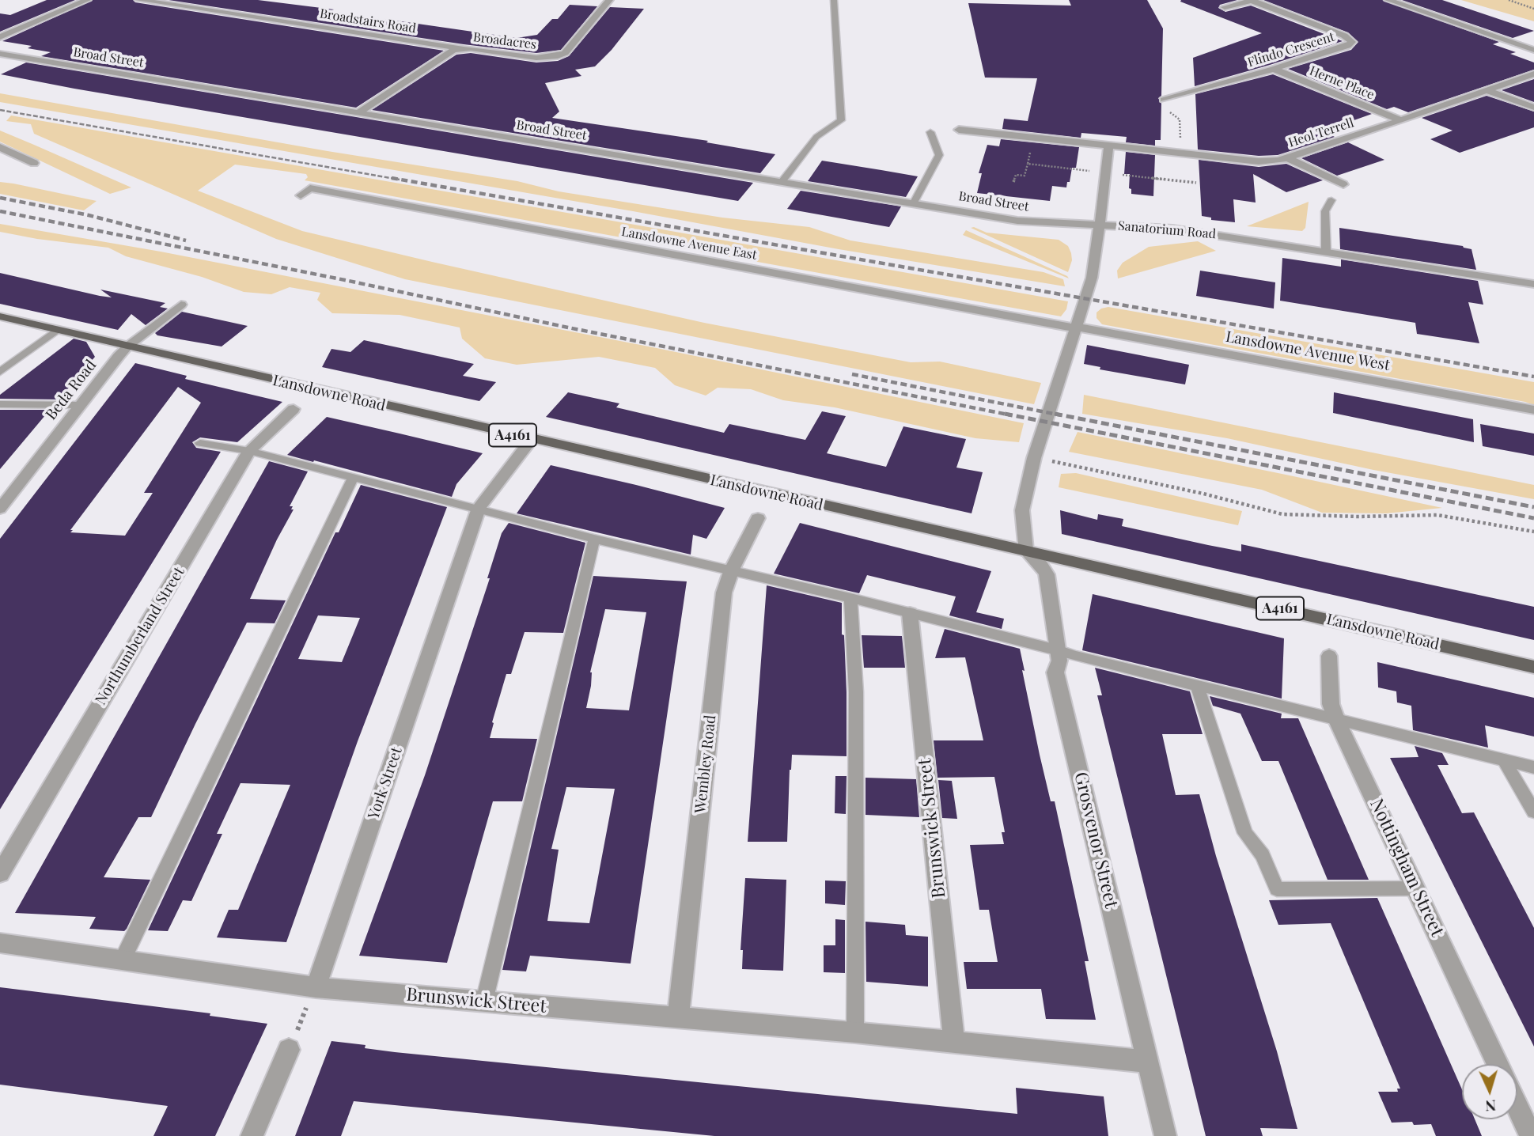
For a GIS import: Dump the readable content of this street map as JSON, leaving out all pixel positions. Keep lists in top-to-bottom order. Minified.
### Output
{"streets":{"main road":["Lansdowne Road","A4161"],"street":["Broadstairs Road","Broadacres","Flindo Crescent","Broad Street","Herne Place","Heol Terrell","Sanatorium Road","Lansdowne Avenue East","Lansdowne Avenue West","Beda Road","Northumberland Street","Wembley Road","York Street","Brunswick Street","Grosvenor Street","Nottingham Street"]},"crossings":[["Broadstairs Road","Broadacres"],["Broadacres","Broad Street"],["Flindo Crescent","Herne Place"],["Broad Street","Sanatorium Road"],["Herne Place","Heol Terrell"],["Sanatorium Road","Lansdowne Avenue East"],["Sanatorium Road","Lansdowne Avenue West"],["Sanatorium Road","Lansdowne Road"],["Sanatorium Road","Grosvenor Street"],["Lansdowne Avenue East","Lansdowne Avenue West"],["Beda Road","Lansdowne Road"],["Lansdowne Road","York Street"],["Lansdowne Road","Grosvenor Street"],["Wembley Road","Brunswick Street"],["York Street","Brunswick Street"],["Brunswick Street","Grosvenor Street"]],"north":"bottom"}
